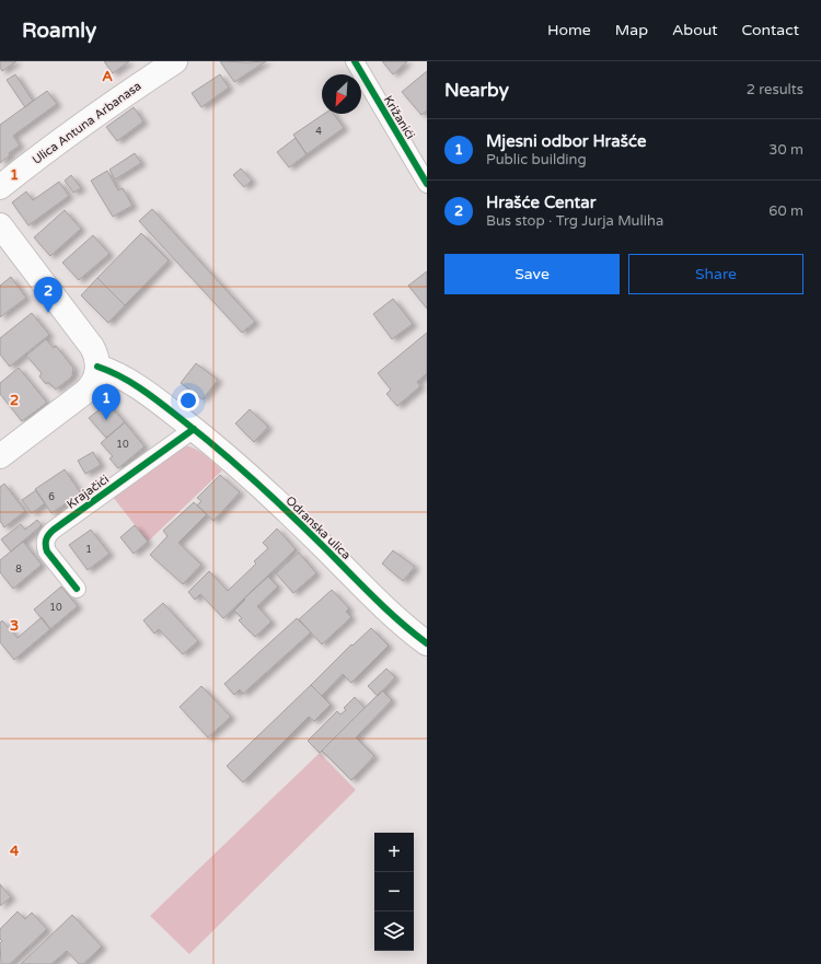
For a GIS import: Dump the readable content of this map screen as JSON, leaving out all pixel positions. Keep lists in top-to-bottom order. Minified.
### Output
{"streets":{"main road":["Ulica Antuna Arbanasa","Odranska ulica"],"street":["Križanići","Krajačići"]},"crossings":[["Krajačići","Odranska ulica"]],"house_numbers":["4","10","6","1","8","10"],"north":"bottom left","page":{"header":"Roamly","nav":["Home","Map","About","Contact"],"heading":["Nearby","2 results"],"list":[{"mark":"1","name":"Mjesni odbor Hrašće","note":"Public building","value":"30 m"},{"mark":"2","name":"Hrašće Centar","note":"Bus stop · Trg Jurja Muliha","value":"60 m"}],"buttons":["Save","Share"],"pins":["2","1"],"map_buttons":["+","−"]},"grid":{"columns":["A"],"rows":["1","2","3","4"]}}
